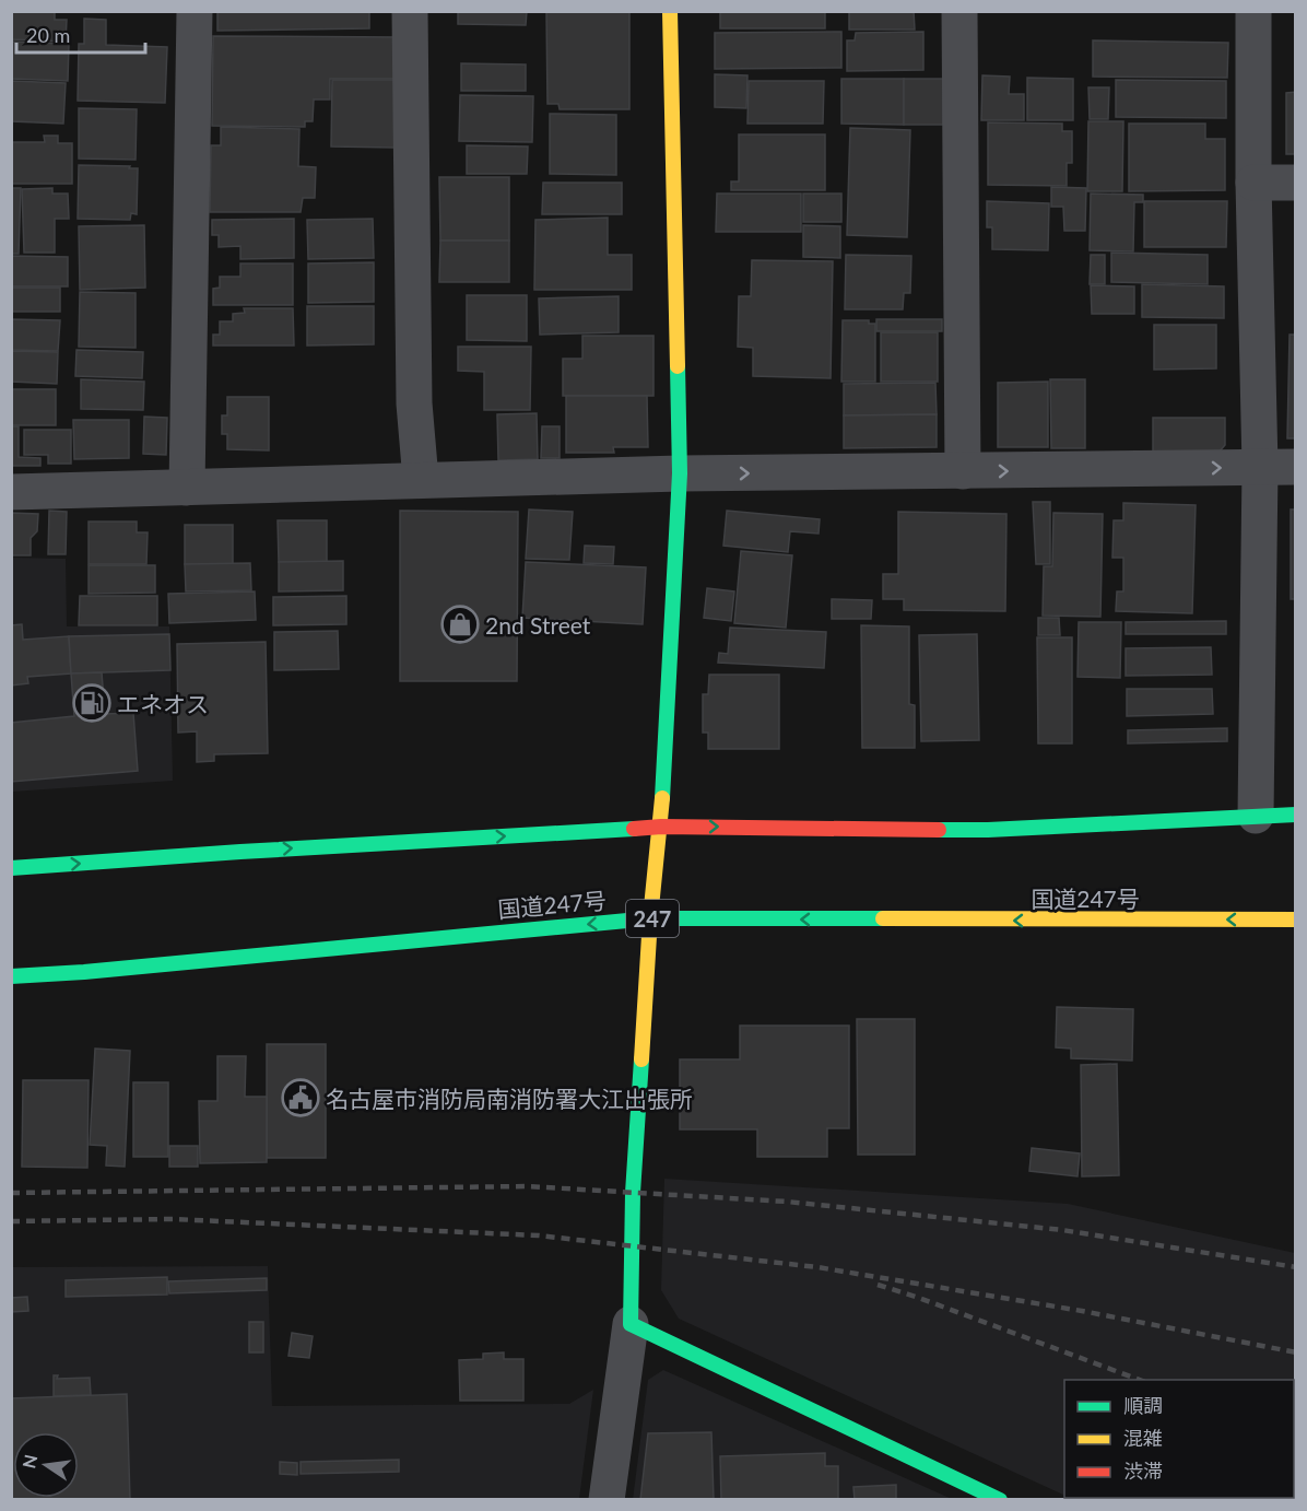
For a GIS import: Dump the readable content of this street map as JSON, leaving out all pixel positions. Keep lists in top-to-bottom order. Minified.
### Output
{"streets":{"main road":["国道247号","247"]},"places":{"shop":["2nd Street"],"fuel station":["エネオス"],"public building":["名古屋市消防局南消防署大江出張所"]},"legend":["順調","混雑","渋滞"],"scale_bar":"20 m","north":"left"}
